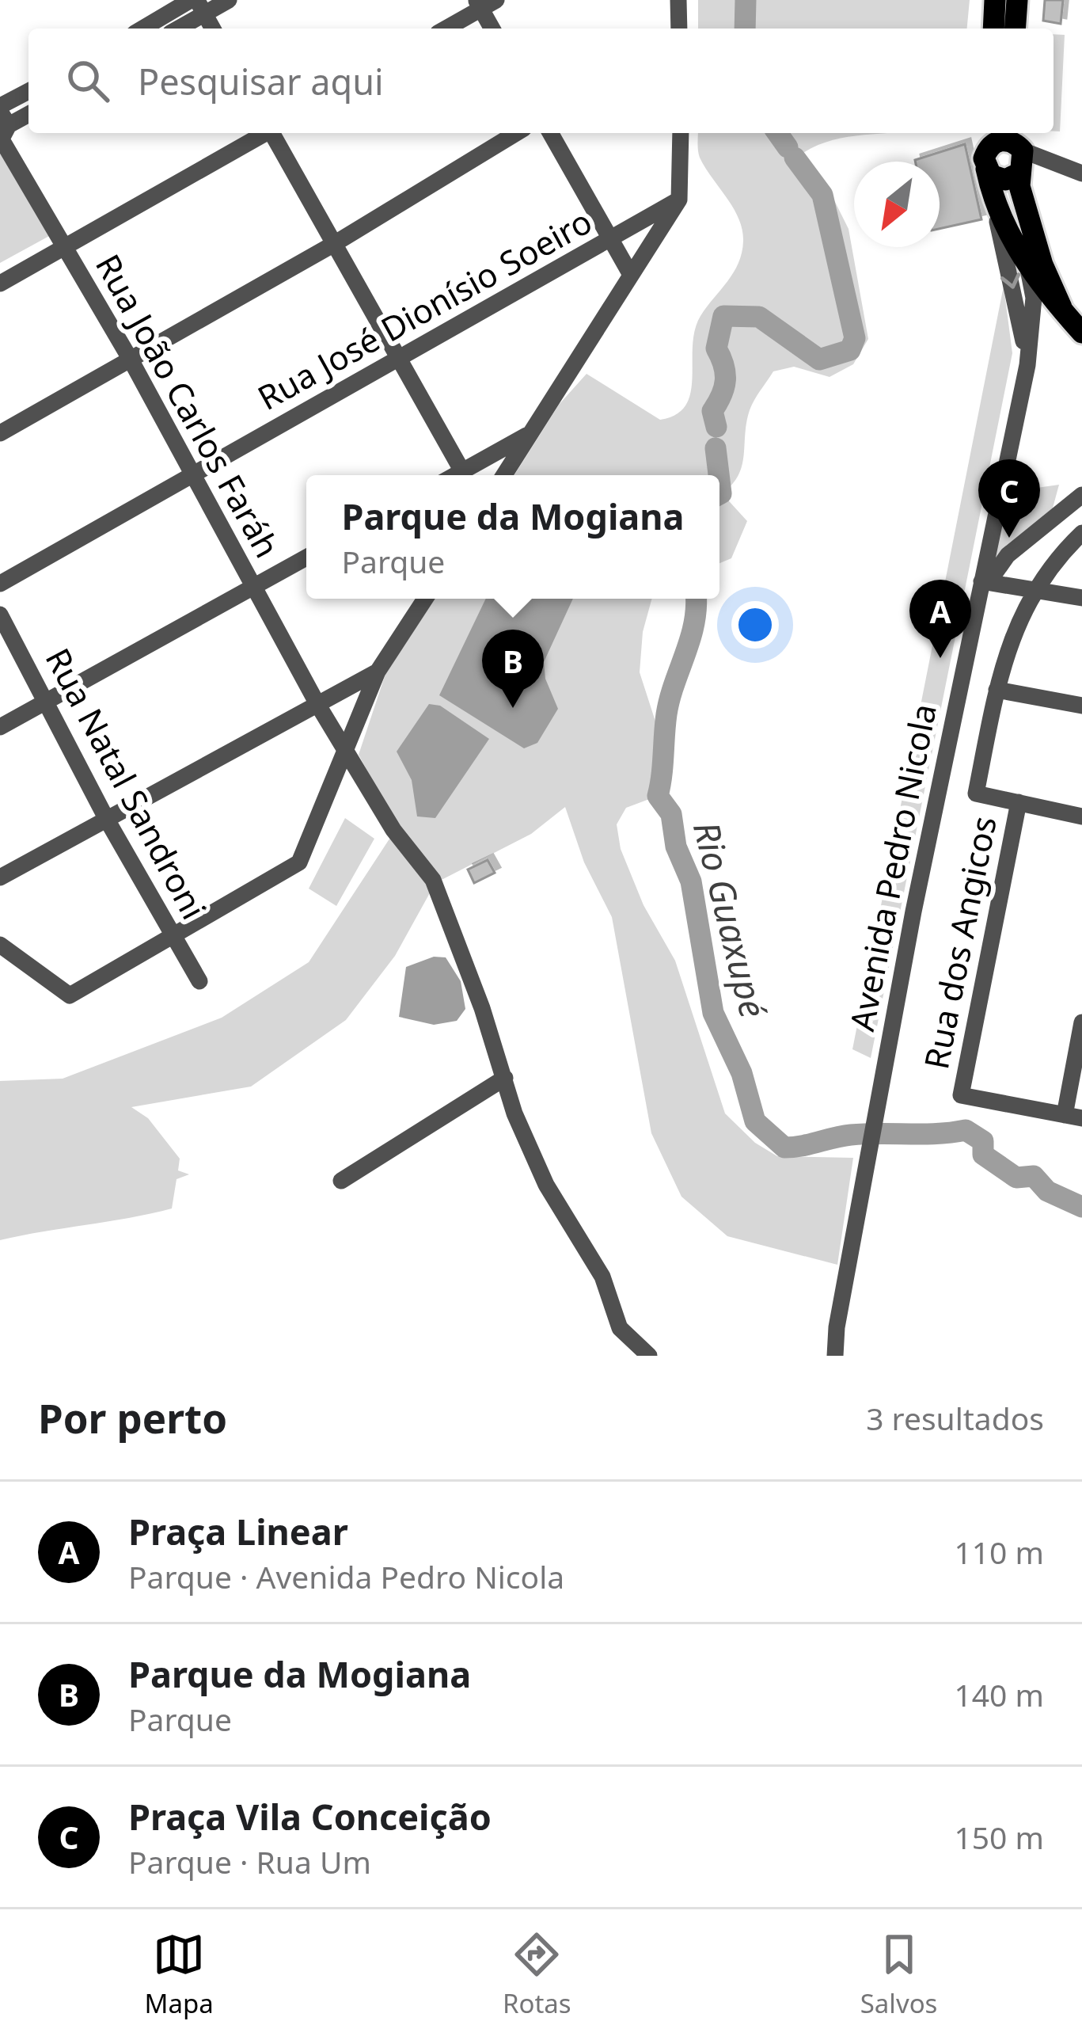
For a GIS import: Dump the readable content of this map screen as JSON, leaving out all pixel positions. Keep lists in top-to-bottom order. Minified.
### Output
{"streets":{"street":["Rua José Dionísio Soeiro","Rua João Carlos Faráh","Rua Natal Sandroni","Avenida Pedro Nicola","Rua dos Angicos"]},"crossings":[["Rua José Dionísio Soeiro","Rua João Carlos Faráh"]],"water":["Rio Guaxupé"],"north":"bottom left","page":{"search":"Pesquisar aqui","pins":["C","A","B"],"popup":["Parque da Mogiana","Parque"],"heading":["Por perto","3 resultados"],"list":[{"mark":"A","name":"Praça Linear","note":"Parque · Avenida Pedro Nicola","value":"110 m"},{"mark":"B","name":"Parque da Mogiana","note":"Parque","value":"140 m"},{"mark":"C","name":"Praça Vila Conceição","note":"Parque · Rua Um","value":"150 m"}],"nav":["Mapa","Rotas","Salvos"]}}
